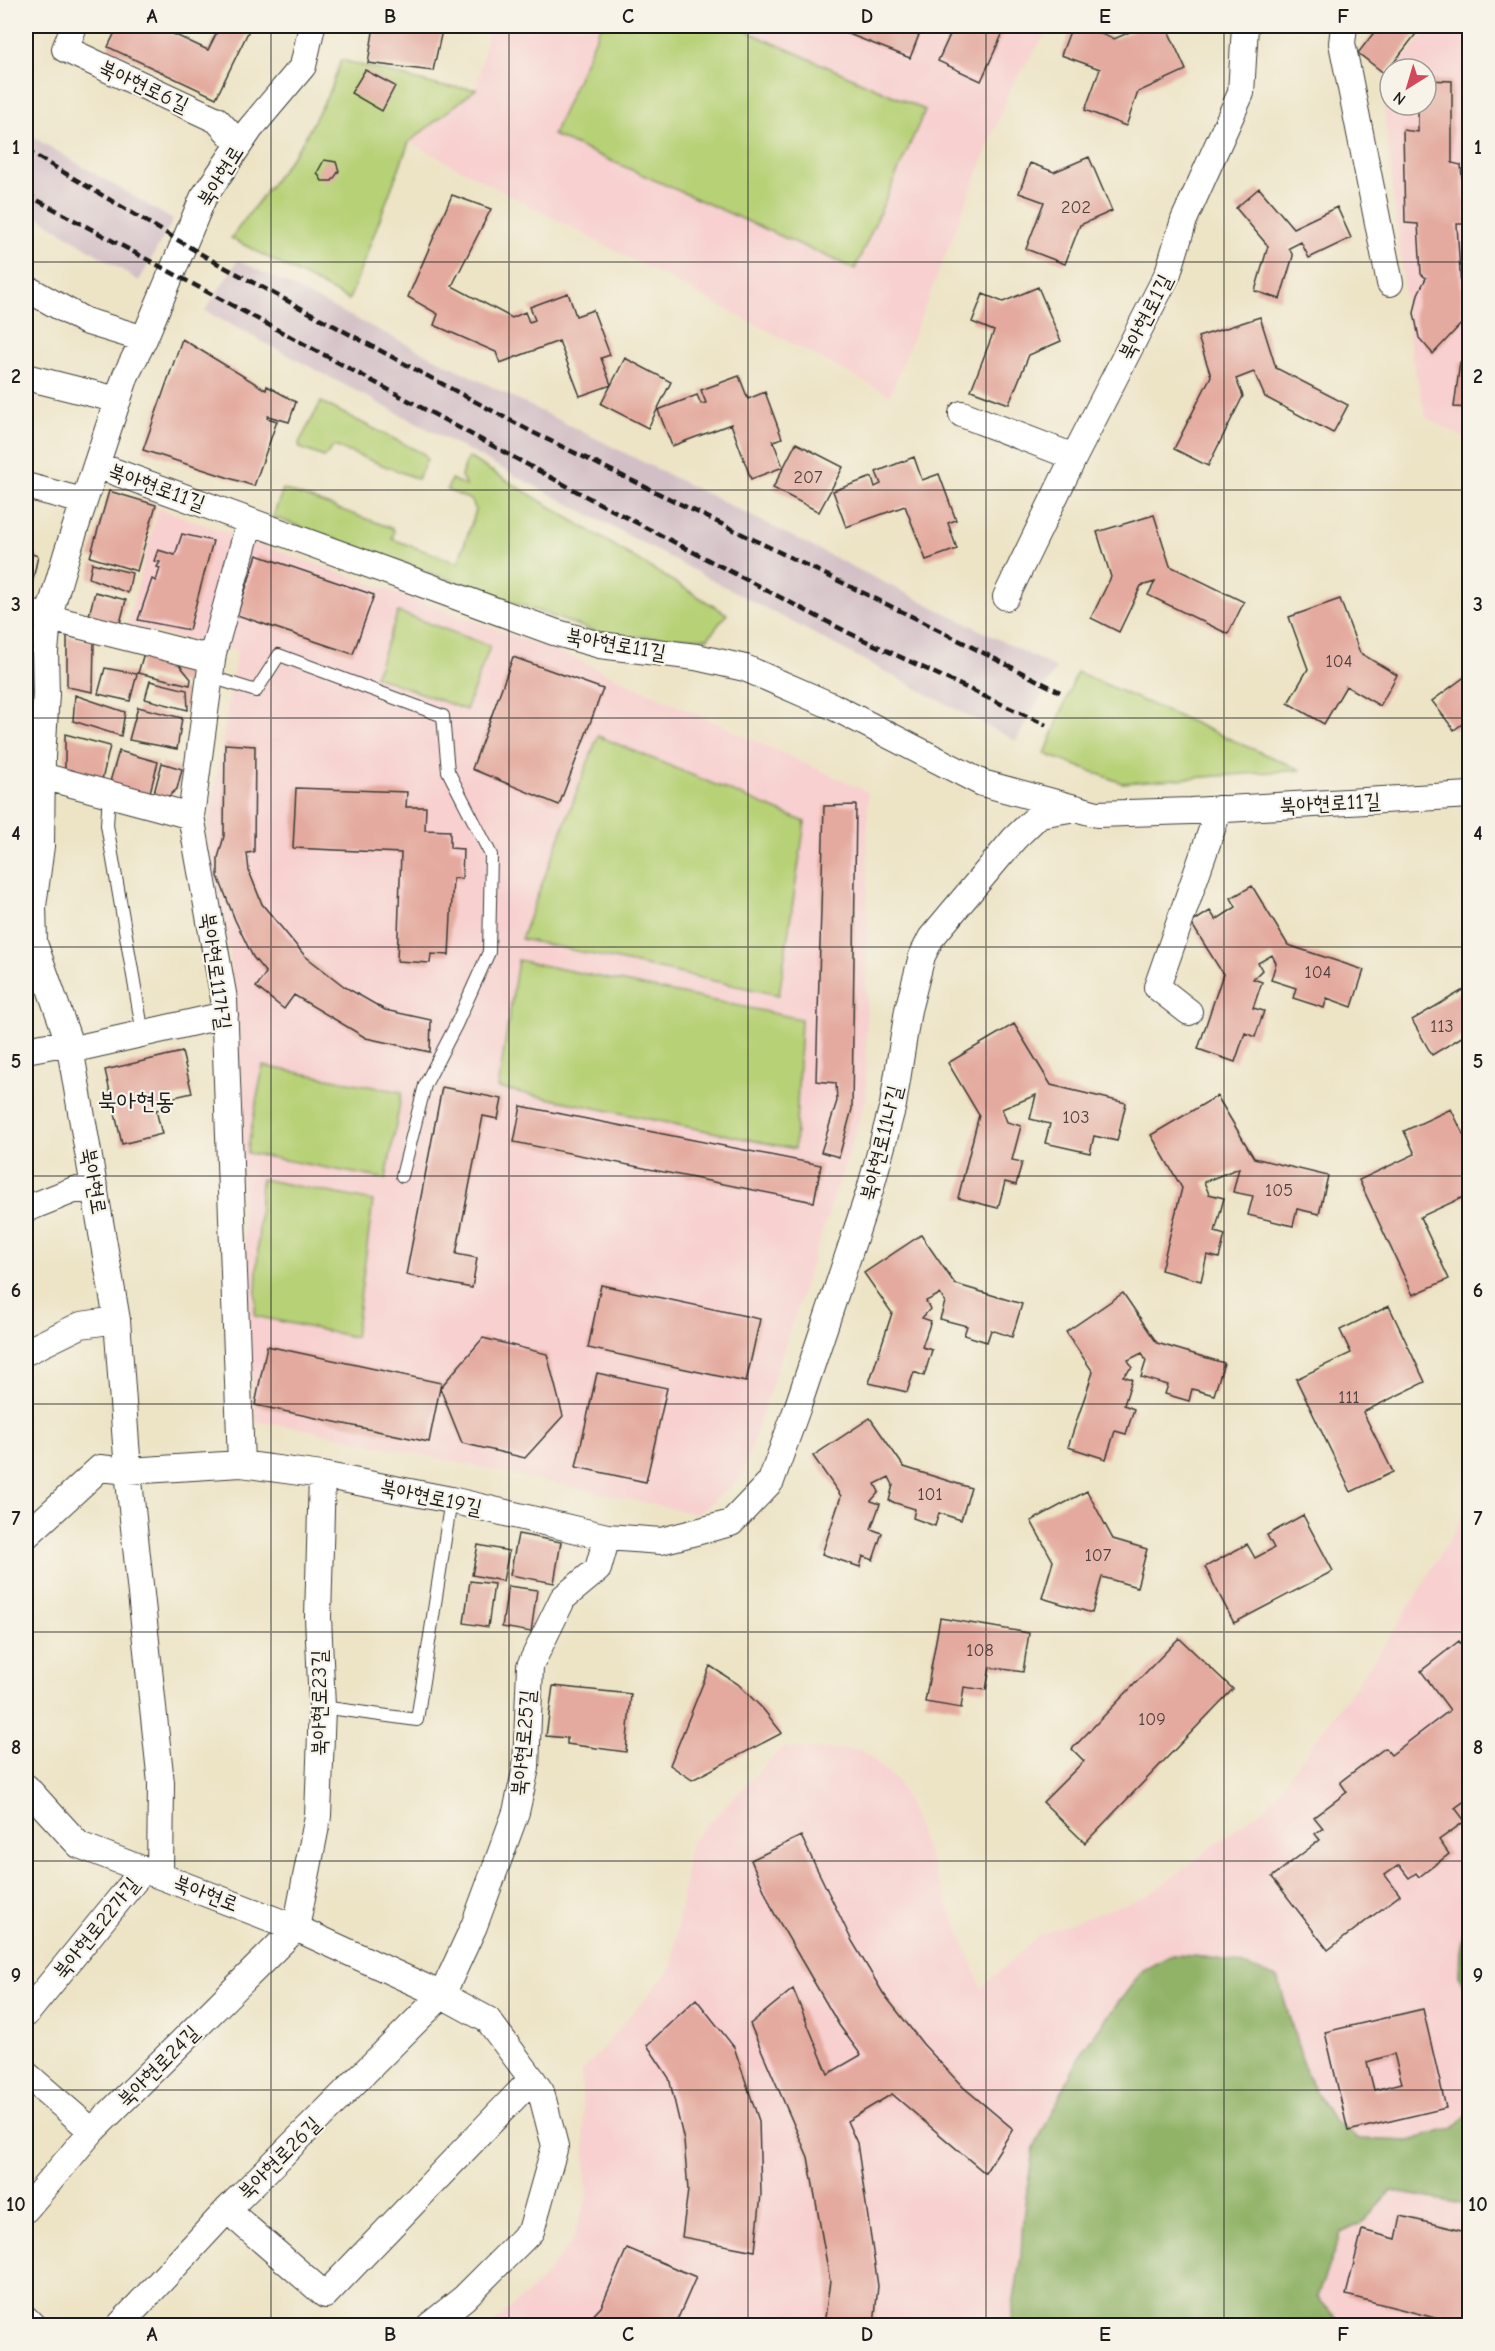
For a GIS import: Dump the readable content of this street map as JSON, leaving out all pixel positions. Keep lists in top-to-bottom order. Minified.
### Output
{"streets":{"street":["북아현로6길","북아현로","북아현로1길","북아현로11길","북아현로11가길","북아현로11나길","북아현로19길","북아현로23길","북아현로25길","북아현로22가길","북아현로24길","북아현로26길"]},"crossings":[["북아현로6길","북아현로"],["북아현로","북아현로11길"],["북아현로","북아현로19길"],["북아현로","북아현로23길"],["북아현로","북아현로25길"],["북아현로","북아현로22가길"],["북아현로","북아현로24길"],["북아현로","북아현로26길"],["북아현로11길","북아현로11가길"],["북아현로11길","북아현로11나길"],["북아현로11가길","북아현로19길"],["북아현로11나길","북아현로19길"],["북아현로19길","북아현로23길"],["북아현로19길","북아현로25길"],["북아현로23길","북아현로24길"],["북아현로25길","북아현로26길"]],"districts":["북아현동"],"house_numbers":["202","207","104","104","113","103","105","111","101","107","108","109"],"north":"bottom left","grid":{"columns":["A","B","C","D","E","F"],"rows":["1","2","3","4","5","6","7","8","9","10"]}}
